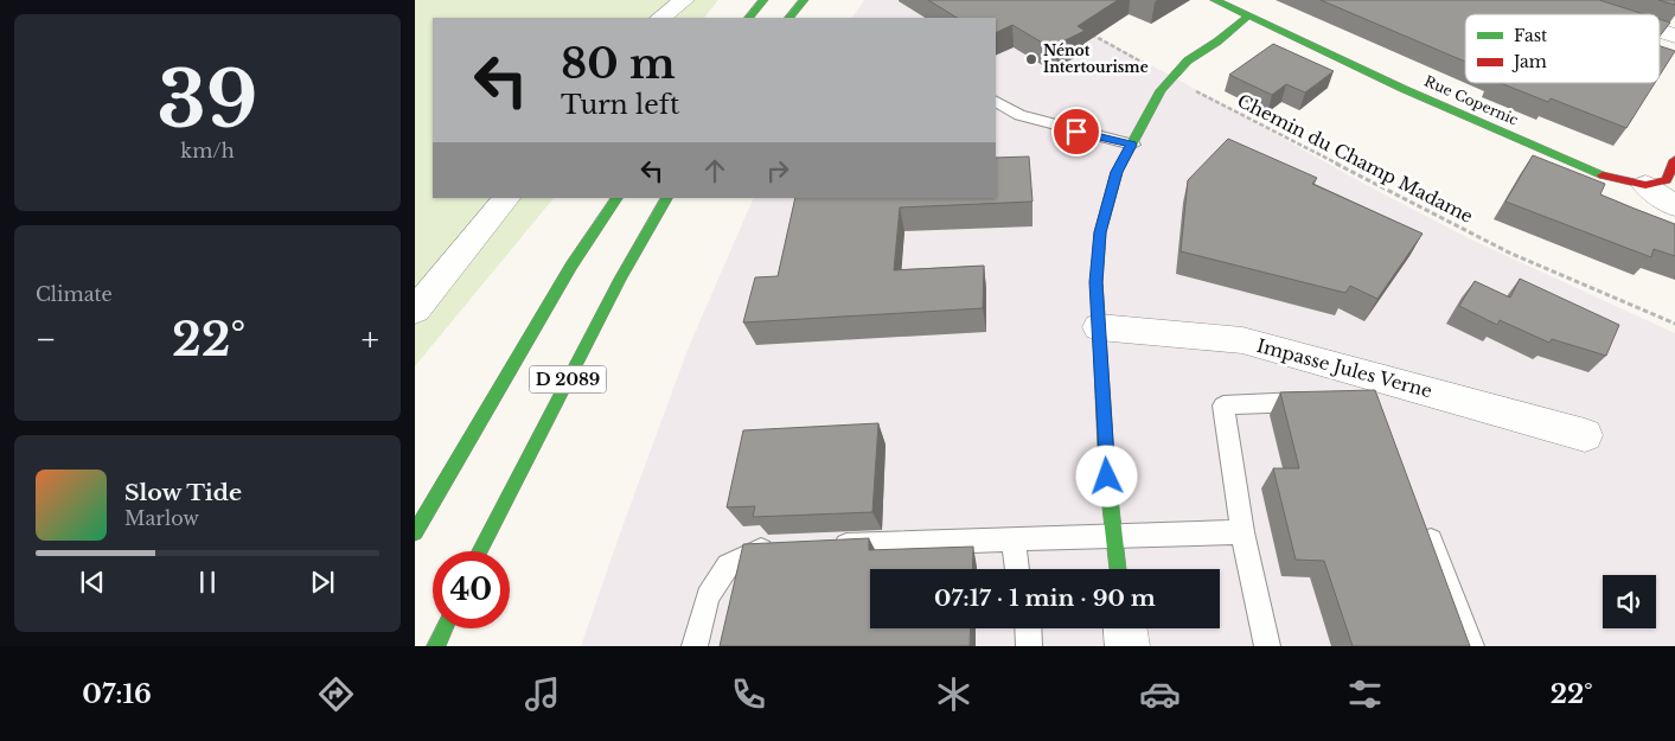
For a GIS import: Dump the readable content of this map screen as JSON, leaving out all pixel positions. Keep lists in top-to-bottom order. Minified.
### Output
{"streets":{"main road":["Rue Copernic","D 2089"],"street":["Impasse Jules Verne"],"path":["Chemin du Champ Madame"]},"places":["Nénot Intertourisme"],"legend":["Fast","Jam"],"page":{"tile":[["39","km/h"],"Climate"],"turn":["80 m","Turn left"],"heat":["−","22°","+"],"song":["Slow Tide","Marlow"],"limit":"40","trip":"07:17 · 1 min · 90 m","tabs":["07:16","22°"]}}
